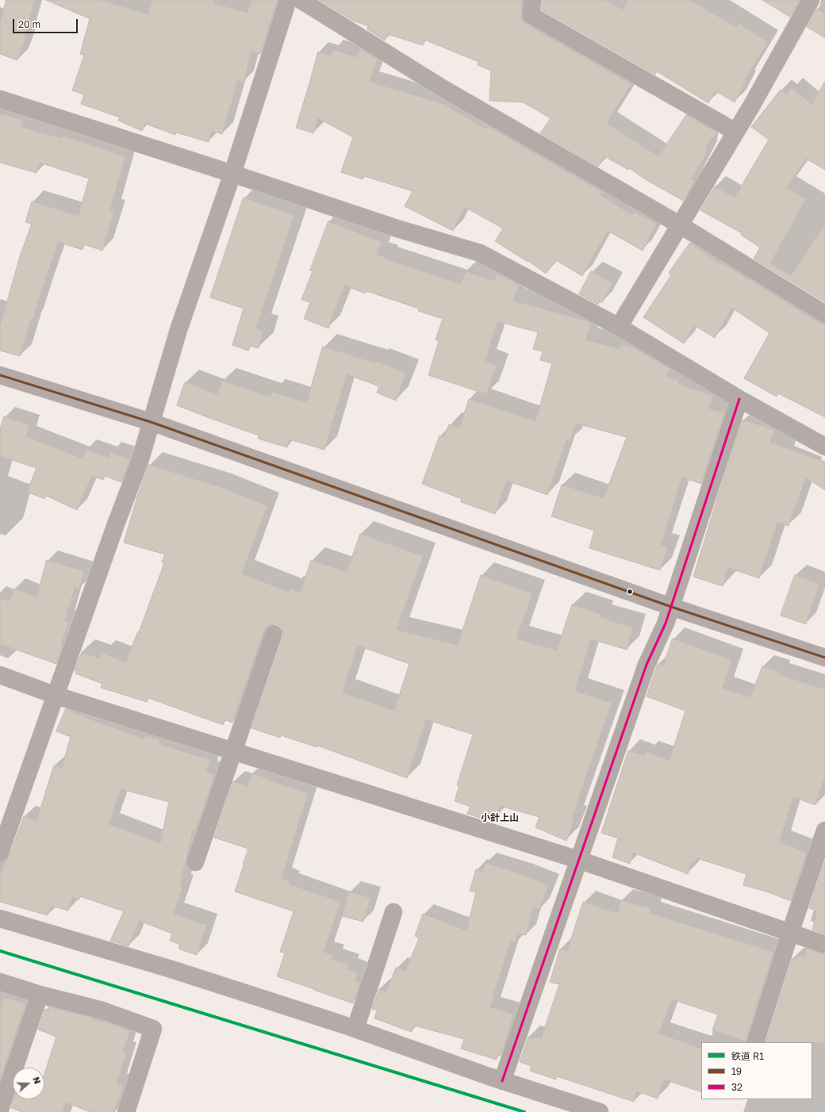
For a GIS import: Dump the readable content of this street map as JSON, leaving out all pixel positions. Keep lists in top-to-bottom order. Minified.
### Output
{"districts":["小針上山"],"lines":["transit line 19","transit line 32","rail line R1"],"legend":["鉄道 R1","19","32"],"scale_bar":"20 m","north":"right"}
